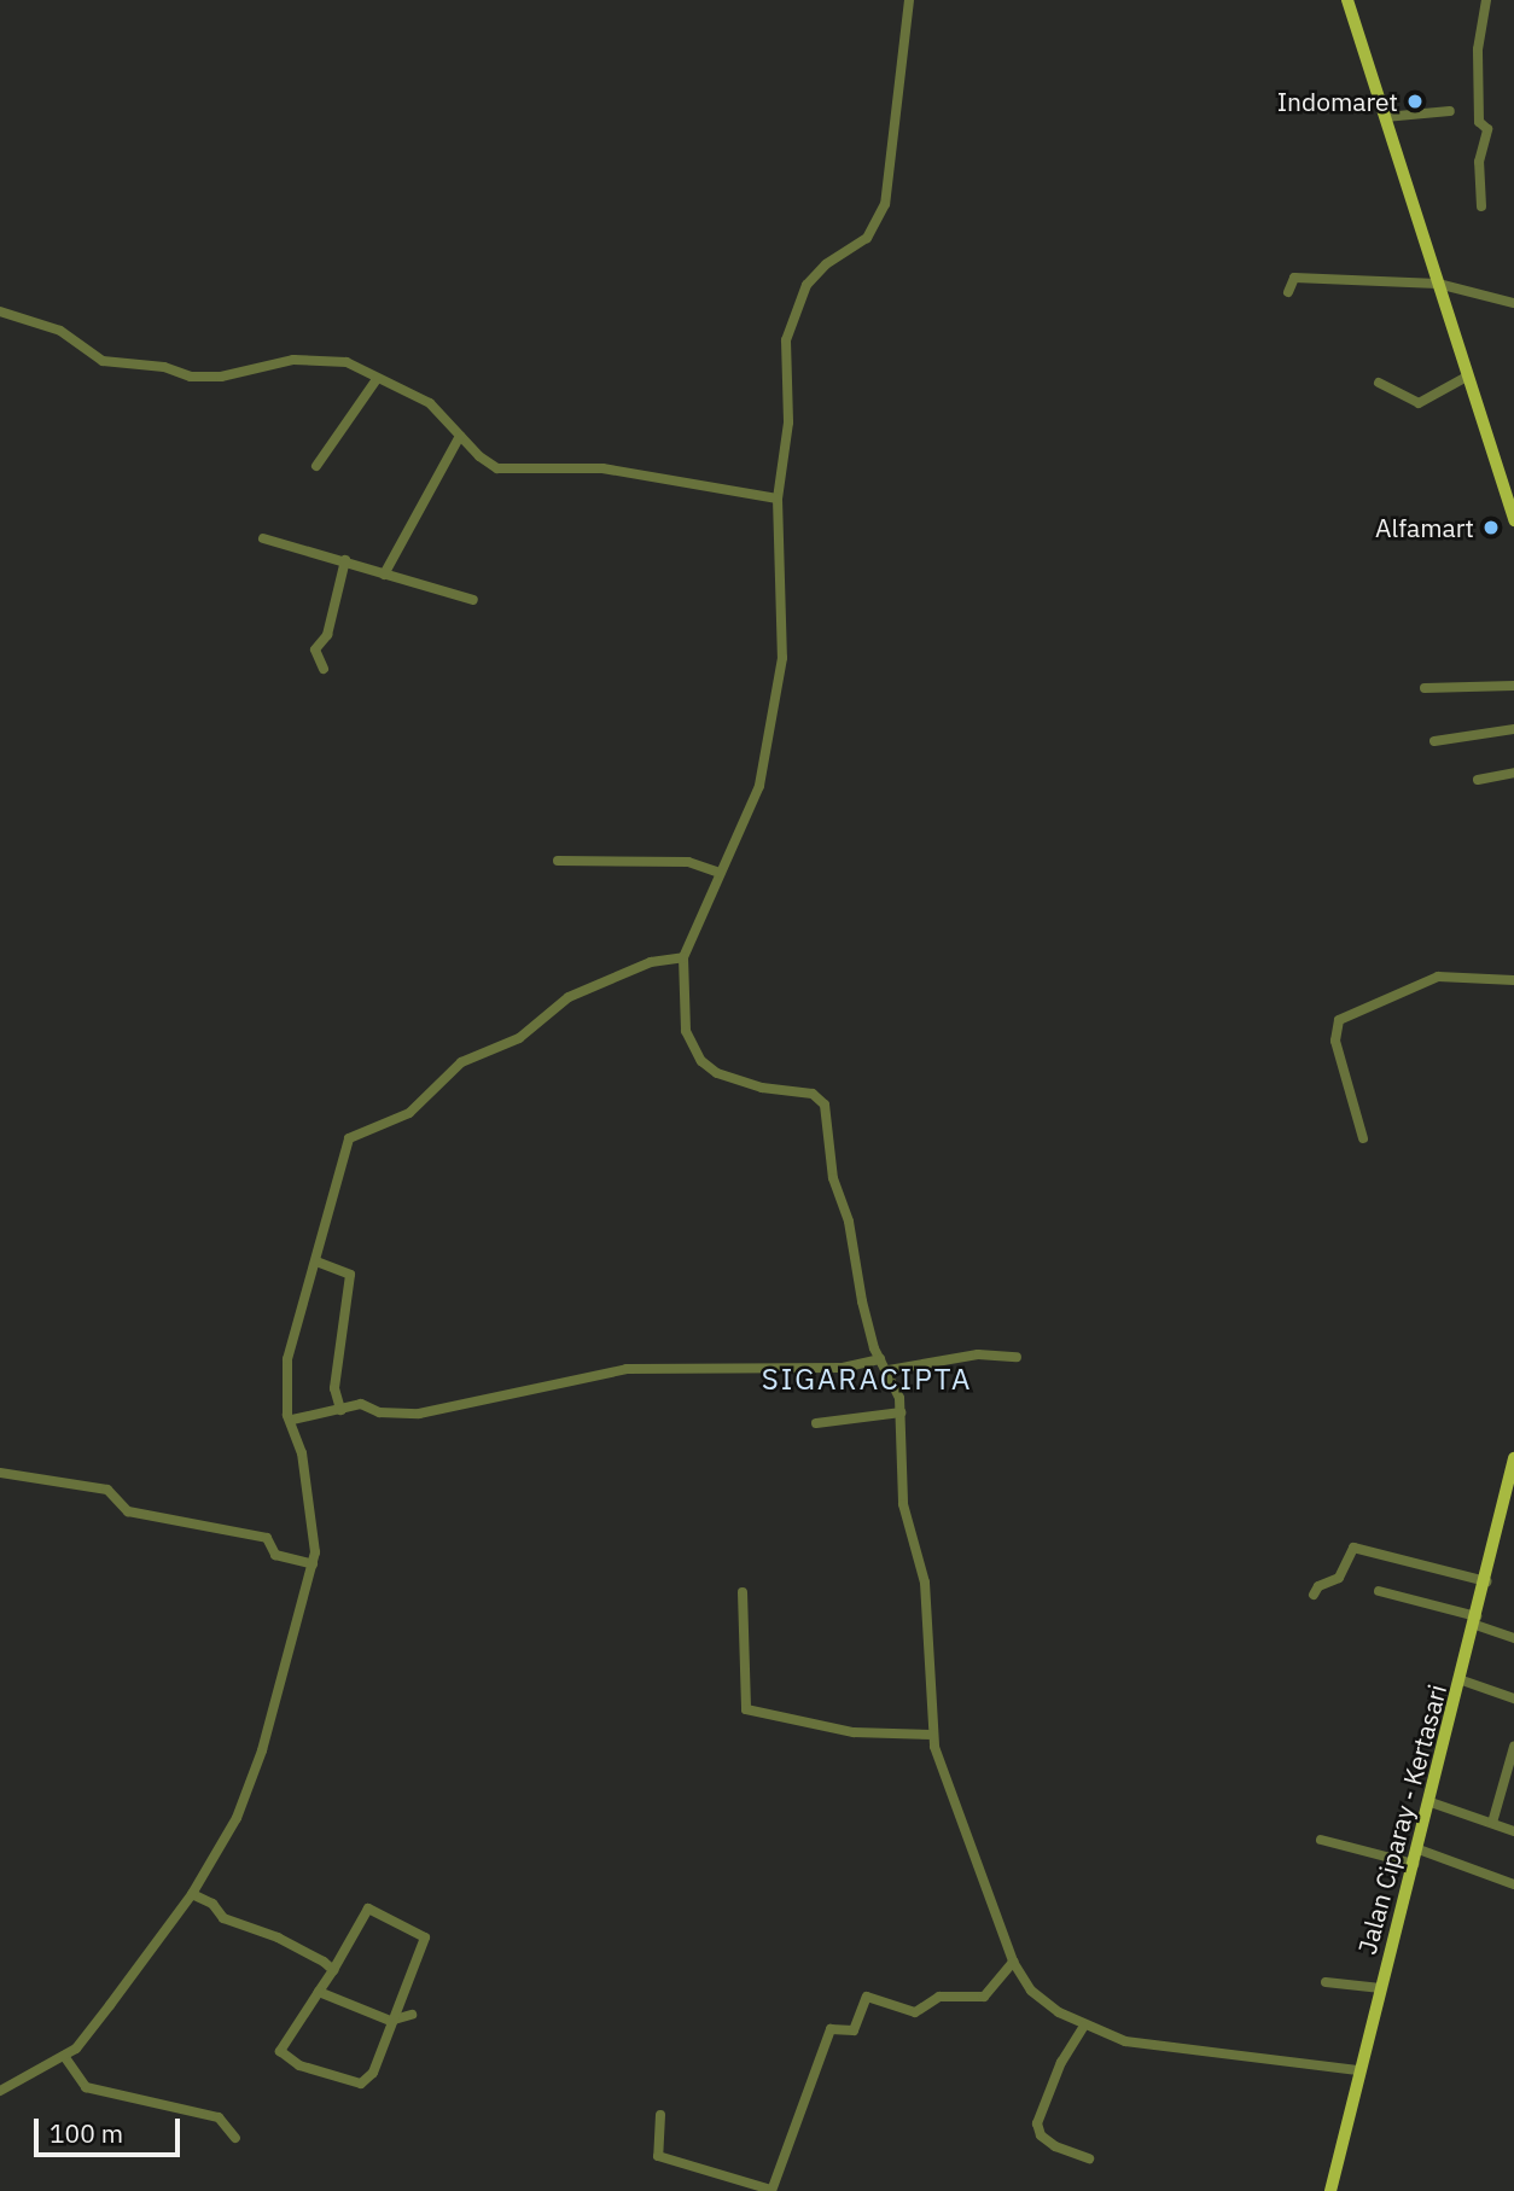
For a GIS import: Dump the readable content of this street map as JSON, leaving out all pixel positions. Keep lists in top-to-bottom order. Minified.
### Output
{"streets":{"main road":["Jalan Ciparay - Kertasari"]},"districts":["SIGARACIPTA"],"places":["Indomaret","Alfamart"],"scale_bar":"100 m"}
